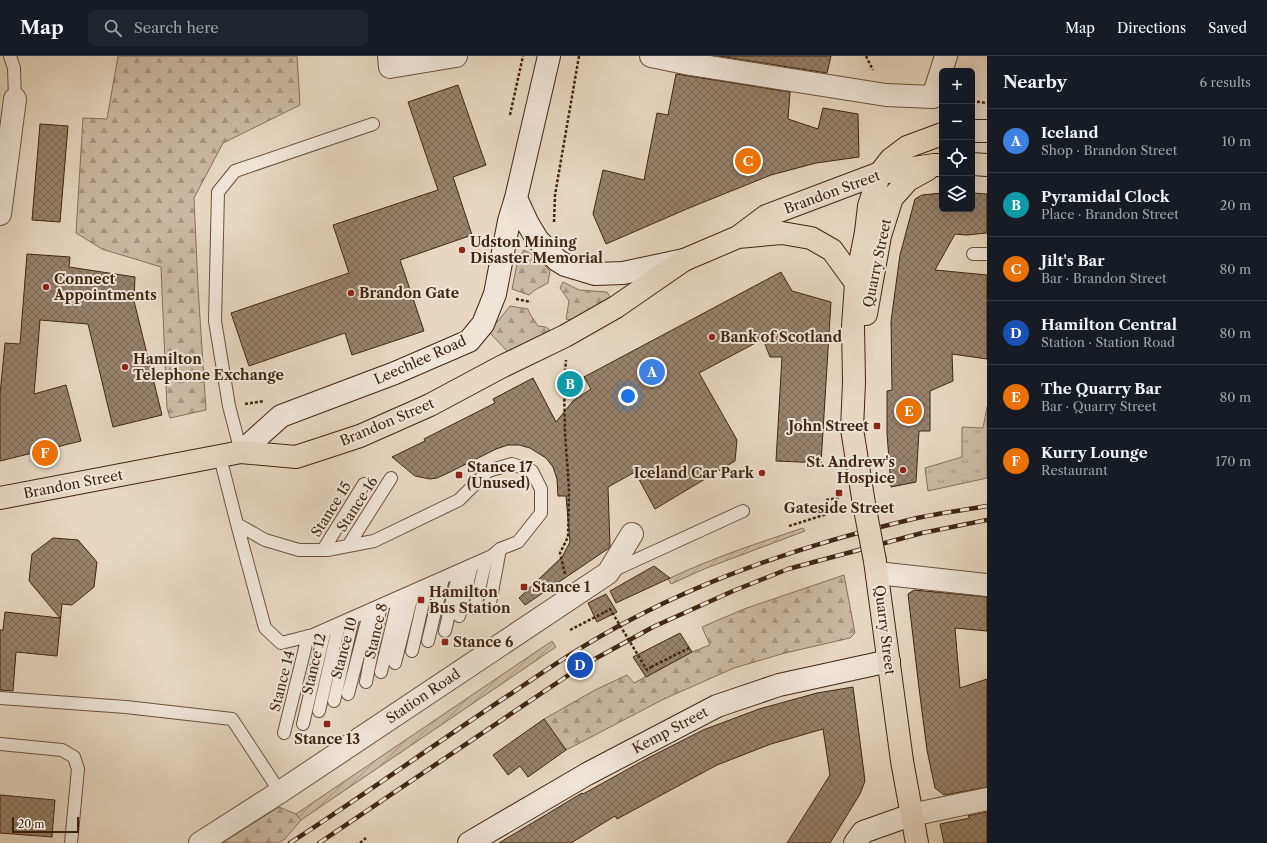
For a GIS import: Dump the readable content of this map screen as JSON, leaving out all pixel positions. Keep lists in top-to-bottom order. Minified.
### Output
{"streets":{"main road":["Brandon Street","Quarry Street"],"street":["Leechlee Road","Station Road","Kemp Street"],"lane":["Stance 16","Stance 15","Stance 8","Stance 10","Stance 12","Stance 14"]},"crossings":[["Brandon Street","Quarry Street"],["Brandon Street","Leechlee Road"],["Quarry Street","Kemp Street"]],"places":{"other":["Udston Mining Disaster Memorial","Connect Appointments","Brandon Gate","Bank of Scotland","Hamilton Telephone Exchange","St. Andrew's Hospice","Iceland Car Park"],"transit":["John Street","Stance 17 (Unused)","Gateside Street","Stance 1","Hamilton Bus Station","Stance 6","Stance 13"]},"scale_bar":"20 m","page":{"header":"Map","search":"Search here","nav":["Map","Directions","Saved"],"heading":["Nearby","6 results"],"map_buttons":["+","−"],"list":[{"mark":"A","name":"Iceland","note":"Shop · Brandon Street","value":"10 m"},{"mark":"B","name":"Pyramidal Clock","note":"Place · Brandon Street","value":"20 m"},{"mark":"C","name":"Jilt's Bar","note":"Bar · Brandon Street","value":"80 m"},{"mark":"D","name":"Hamilton Central","note":"Station · Station Road","value":"80 m"},{"mark":"E","name":"The Quarry Bar","note":"Bar · Quarry Street","value":"80 m"},{"mark":"F","name":"Kurry Lounge","note":"Restaurant","value":"170 m"}],"pins":["C","A","B","E","F","D"],"scale":"20 m"}}
